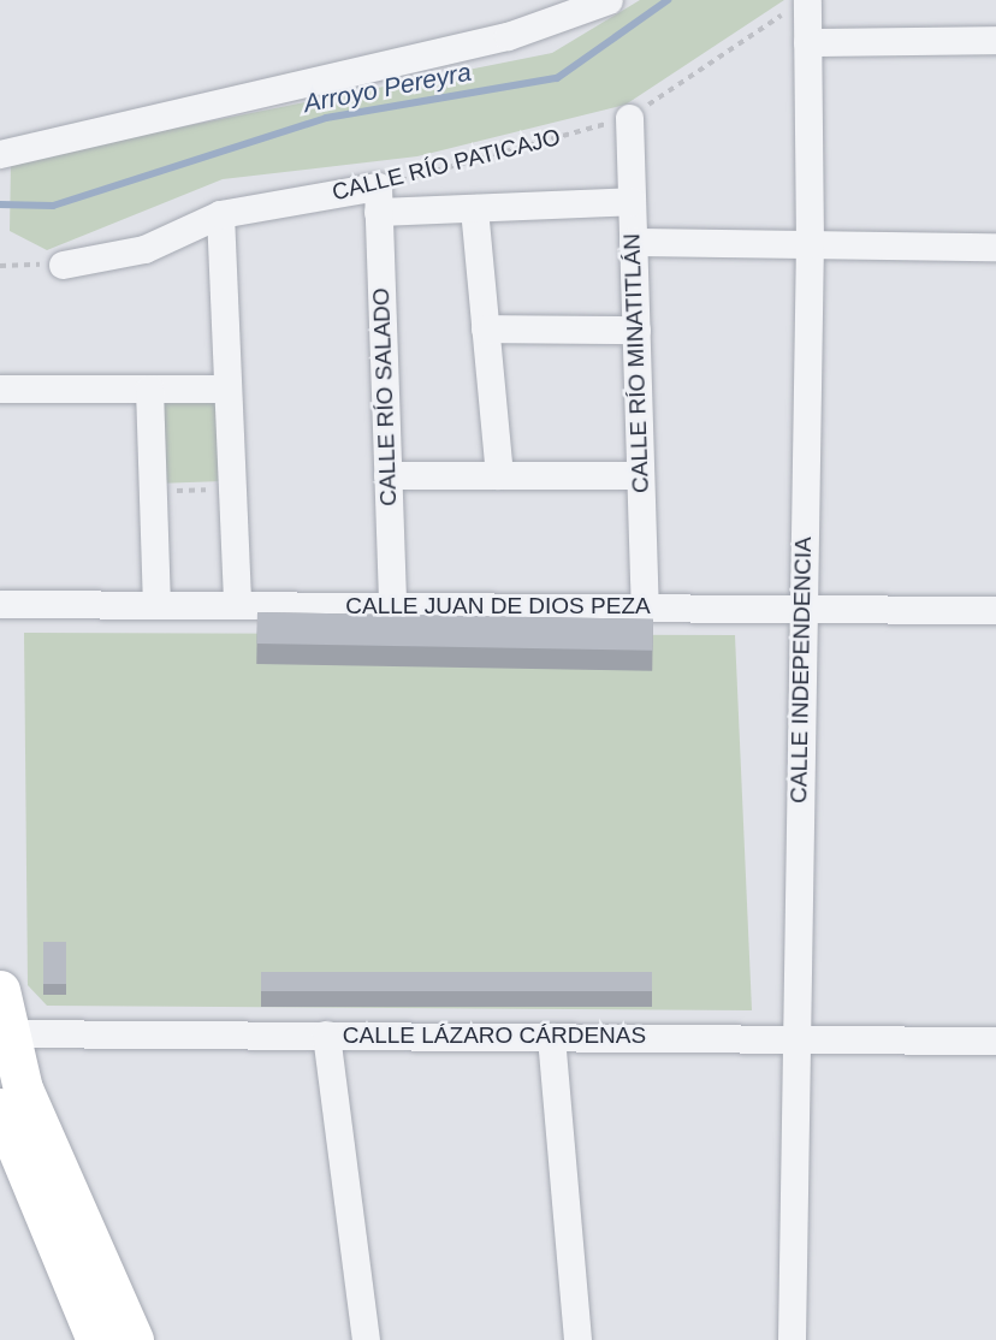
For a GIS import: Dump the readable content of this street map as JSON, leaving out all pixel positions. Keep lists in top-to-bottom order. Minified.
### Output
{"streets":{"street":["CALLE RÍO PATICAJO","CALLE RÍO MINATITLÁN","CALLE RÍO SALADO","CALLE JUAN DE DIOS PEZA","CALLE INDEPENDENCIA","CALLE LÁZARO CÁRDENAS"]},"crossings":[["CALLE RÍO PATICAJO","CALLE RÍO MINATITLÁN"],["CALLE RÍO PATICAJO","CALLE RÍO SALADO"],["CALLE RÍO PATICAJO","CALLE INDEPENDENCIA"],["CALLE RÍO MINATITLÁN","CALLE JUAN DE DIOS PEZA"],["CALLE RÍO SALADO","CALLE JUAN DE DIOS PEZA"],["CALLE JUAN DE DIOS PEZA","CALLE INDEPENDENCIA"],["CALLE INDEPENDENCIA","CALLE LÁZARO CÁRDENAS"]],"water":["Arroyo Pereyra"]}
